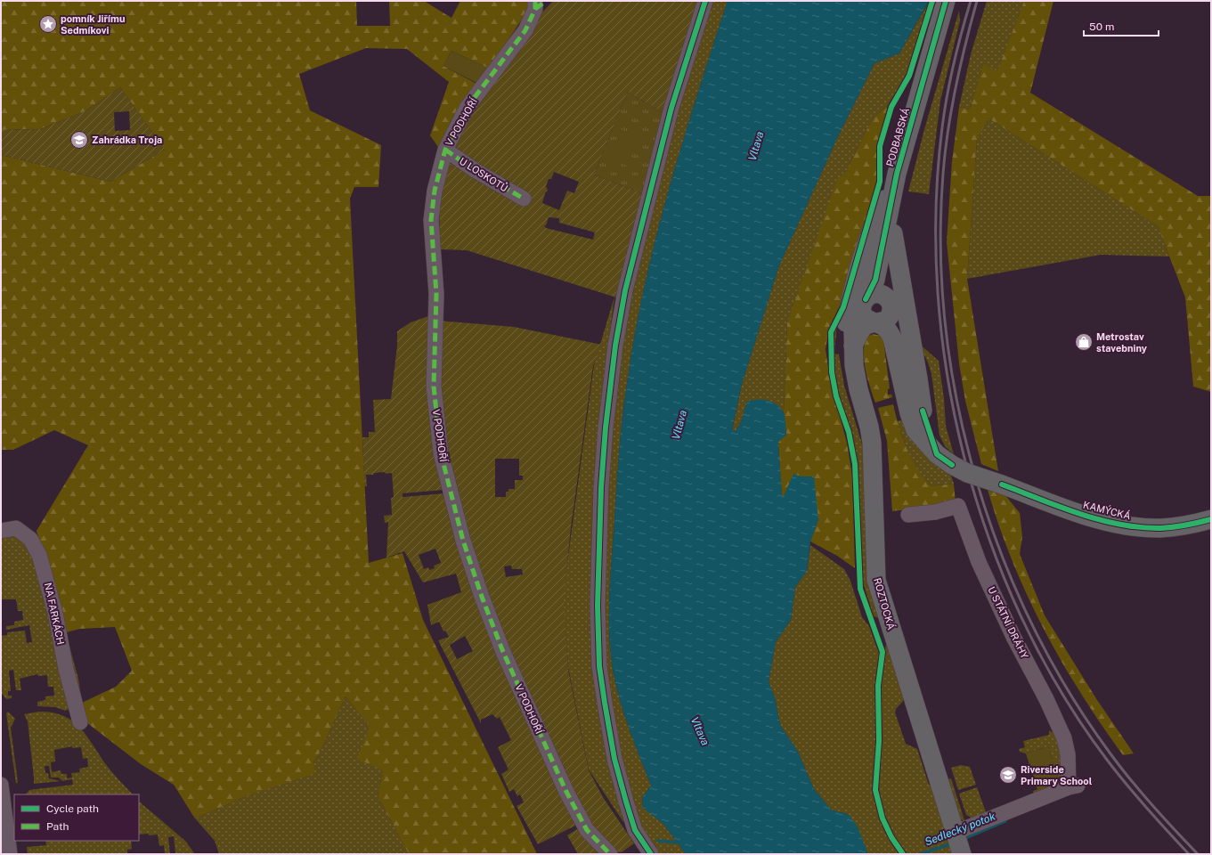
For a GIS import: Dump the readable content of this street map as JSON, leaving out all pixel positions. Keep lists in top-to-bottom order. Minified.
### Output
{"streets":{"main road":["PODBABSKÁ","KAMÝCKÁ","ROZTOCKÁ"],"street":["V PODHOŘÍ","U LOSKOTŮ","NA FARKÁCH","U STÁTNÍ DRÁHY"]},"crossings":[["V PODHOŘÍ","U LOSKOTŮ"],["PODBABSKÁ","KAMÝCKÁ"],["PODBABSKÁ","ROZTOCKÁ"],["KAMÝCKÁ","ROZTOCKÁ"],["ROZTOCKÁ","U STÁTNÍ DRÁHY"]],"water":["Vltava","Sedlecký potok"],"places":{"place":["pomník Jiřímu Sedmíkovi"],"school or university":["Zahrádka Troja","Riverside Primary School"],"shop":["Metrostav stavebniny"]},"legend":["Cycle path","Path"],"scale_bar":"50 m"}
